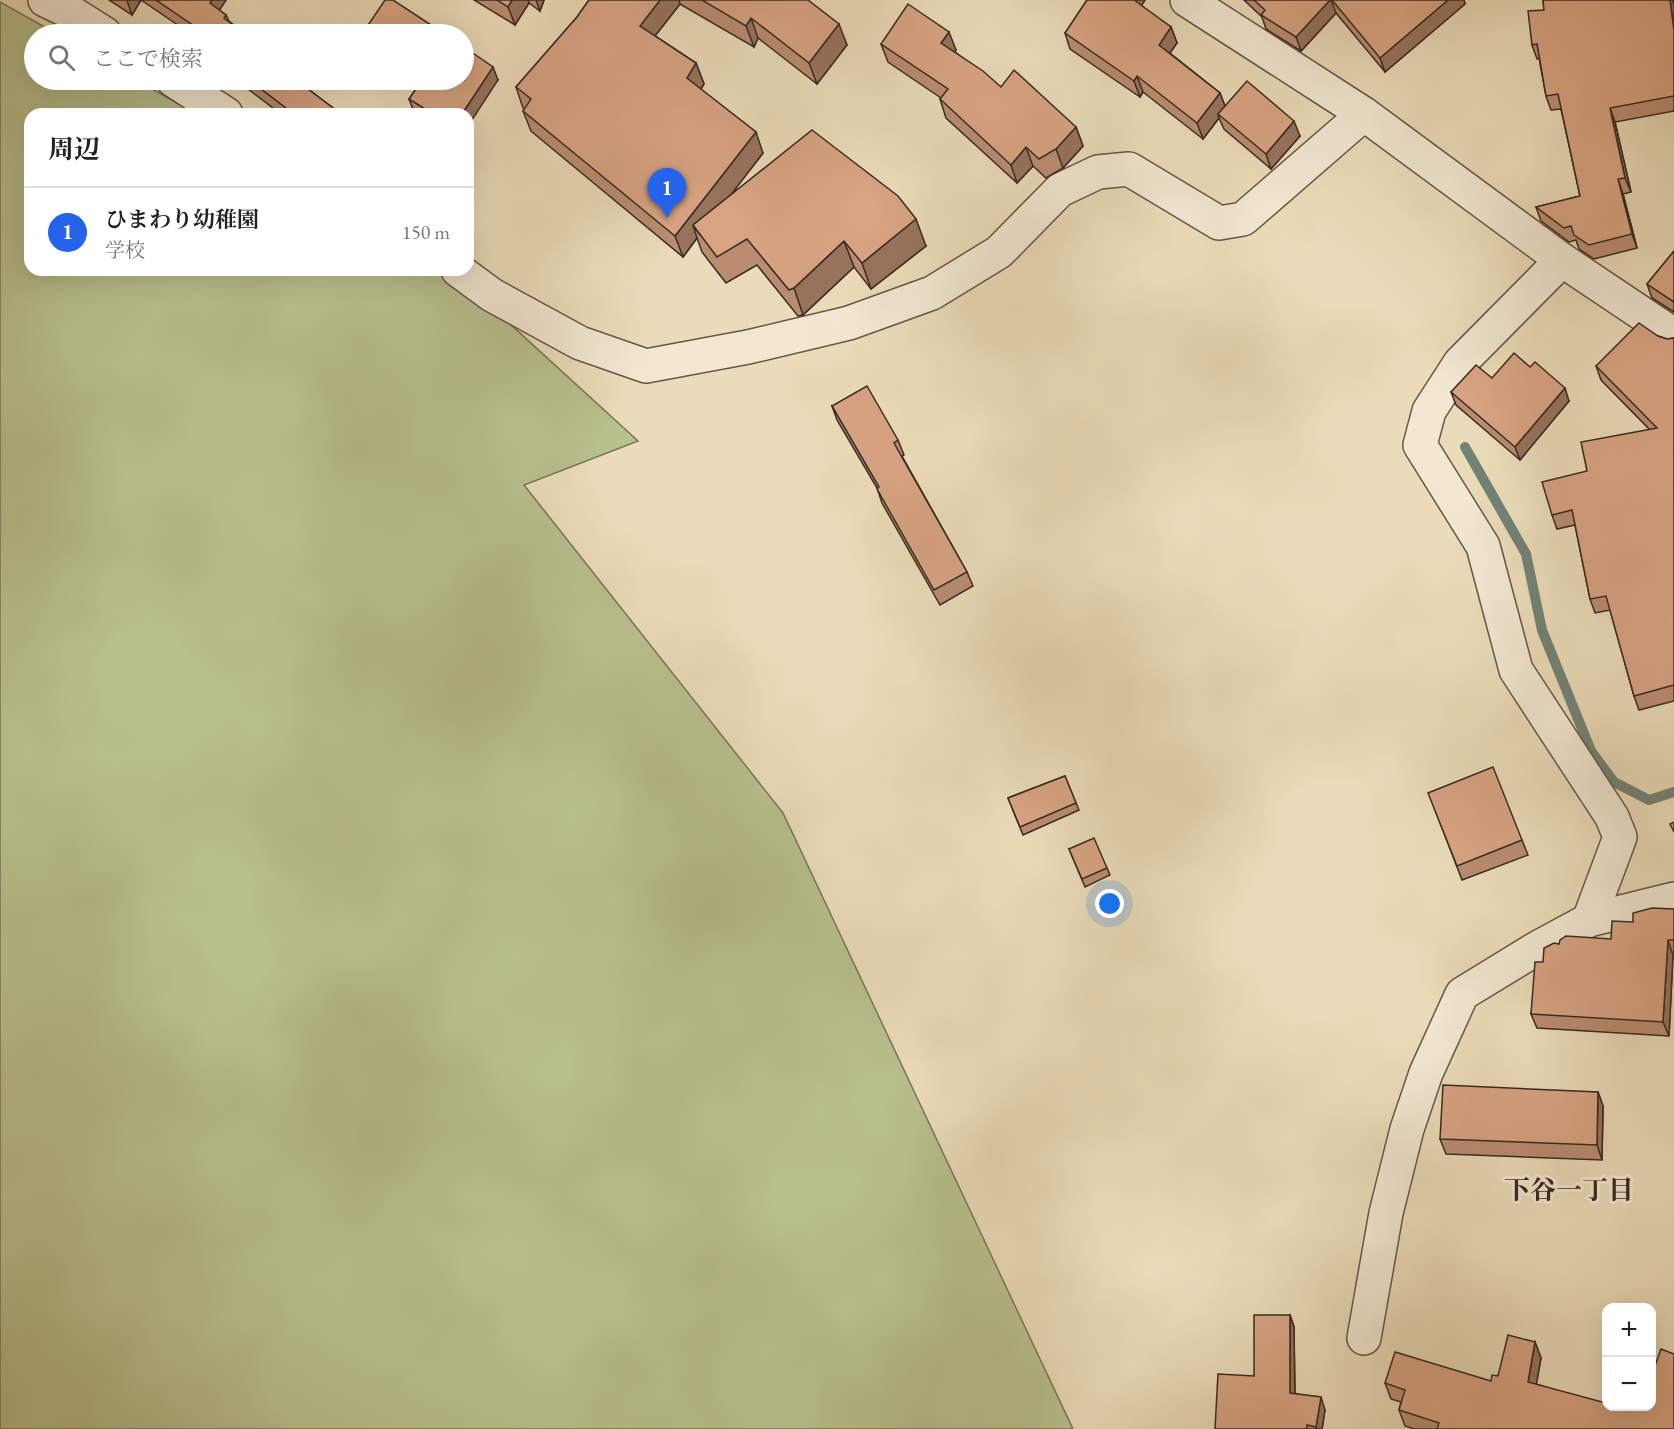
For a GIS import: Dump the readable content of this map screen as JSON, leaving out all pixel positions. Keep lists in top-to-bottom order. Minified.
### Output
{"districts":["下谷一丁目"],"page":{"search":"ここで検索","heading":"周辺","pins":"1","list":[{"mark":"1","name":"ひまわり幼稚園","note":"学校","value":"150 m"}],"map_buttons":["+","−"]}}
